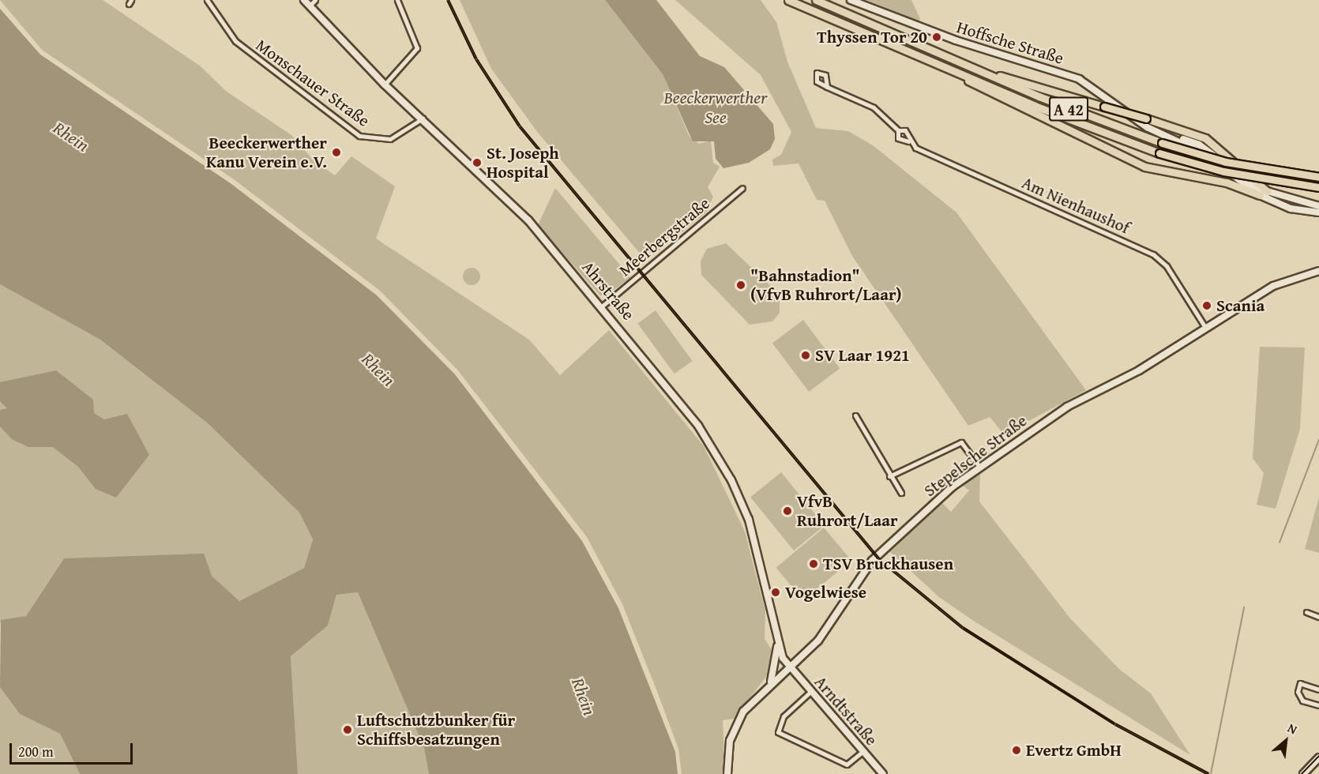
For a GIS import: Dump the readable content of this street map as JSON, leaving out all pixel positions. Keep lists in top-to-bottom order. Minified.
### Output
{"streets":{"highway":["A 42"],"street":["Hoffsche Straße","Monschauer Straße","Am Nienhaushof","Meerbergstraße","Ahrstraße","Stepelsche Straße","Arndtstraße"]},"crossings":[["Monschauer Straße","Ahrstraße"],["Am Nienhaushof","Stepelsche Straße"],["Meerbergstraße","Ahrstraße"],["Ahrstraße","Stepelsche Straße"],["Ahrstraße","Arndtstraße"],["Stepelsche Straße","Arndtstraße"]],"water":["Beeckerwerther See","Rhein"],"places":["Thyssen Tor 20","Beeckerwerther Kanu Verein e.V.","St. Joseph Hospital","\"Bahnstadion\" (VfvB Ruhrort/Laar)","Scania","SV Laar 1921","VfvB Ruhrort/Laar","TSV Bruckhausen","Vogelwiese","Luftschutzbunker für Schiffsbesatzungen","Evertz GmbH"],"scale_bar":"200 m","north":"top right"}
